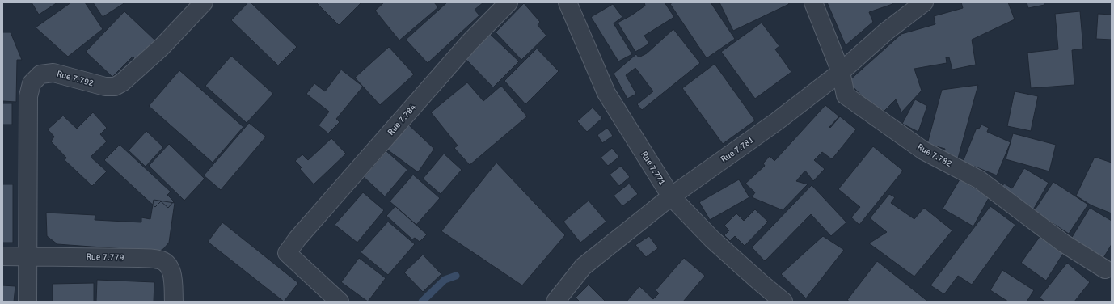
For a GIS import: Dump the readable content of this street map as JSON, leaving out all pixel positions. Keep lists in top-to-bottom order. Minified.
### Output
{"streets":{"street":["Rue 7.792","Rue 7.784","Rue 7.781","Rue 7.782","Rue 7.771","Rue 7.779"]},"crossings":[["Rue 7.792","Rue 7.779"],["Rue 7.781","Rue 7.782"],["Rue 7.781","Rue 7.771"]]}
